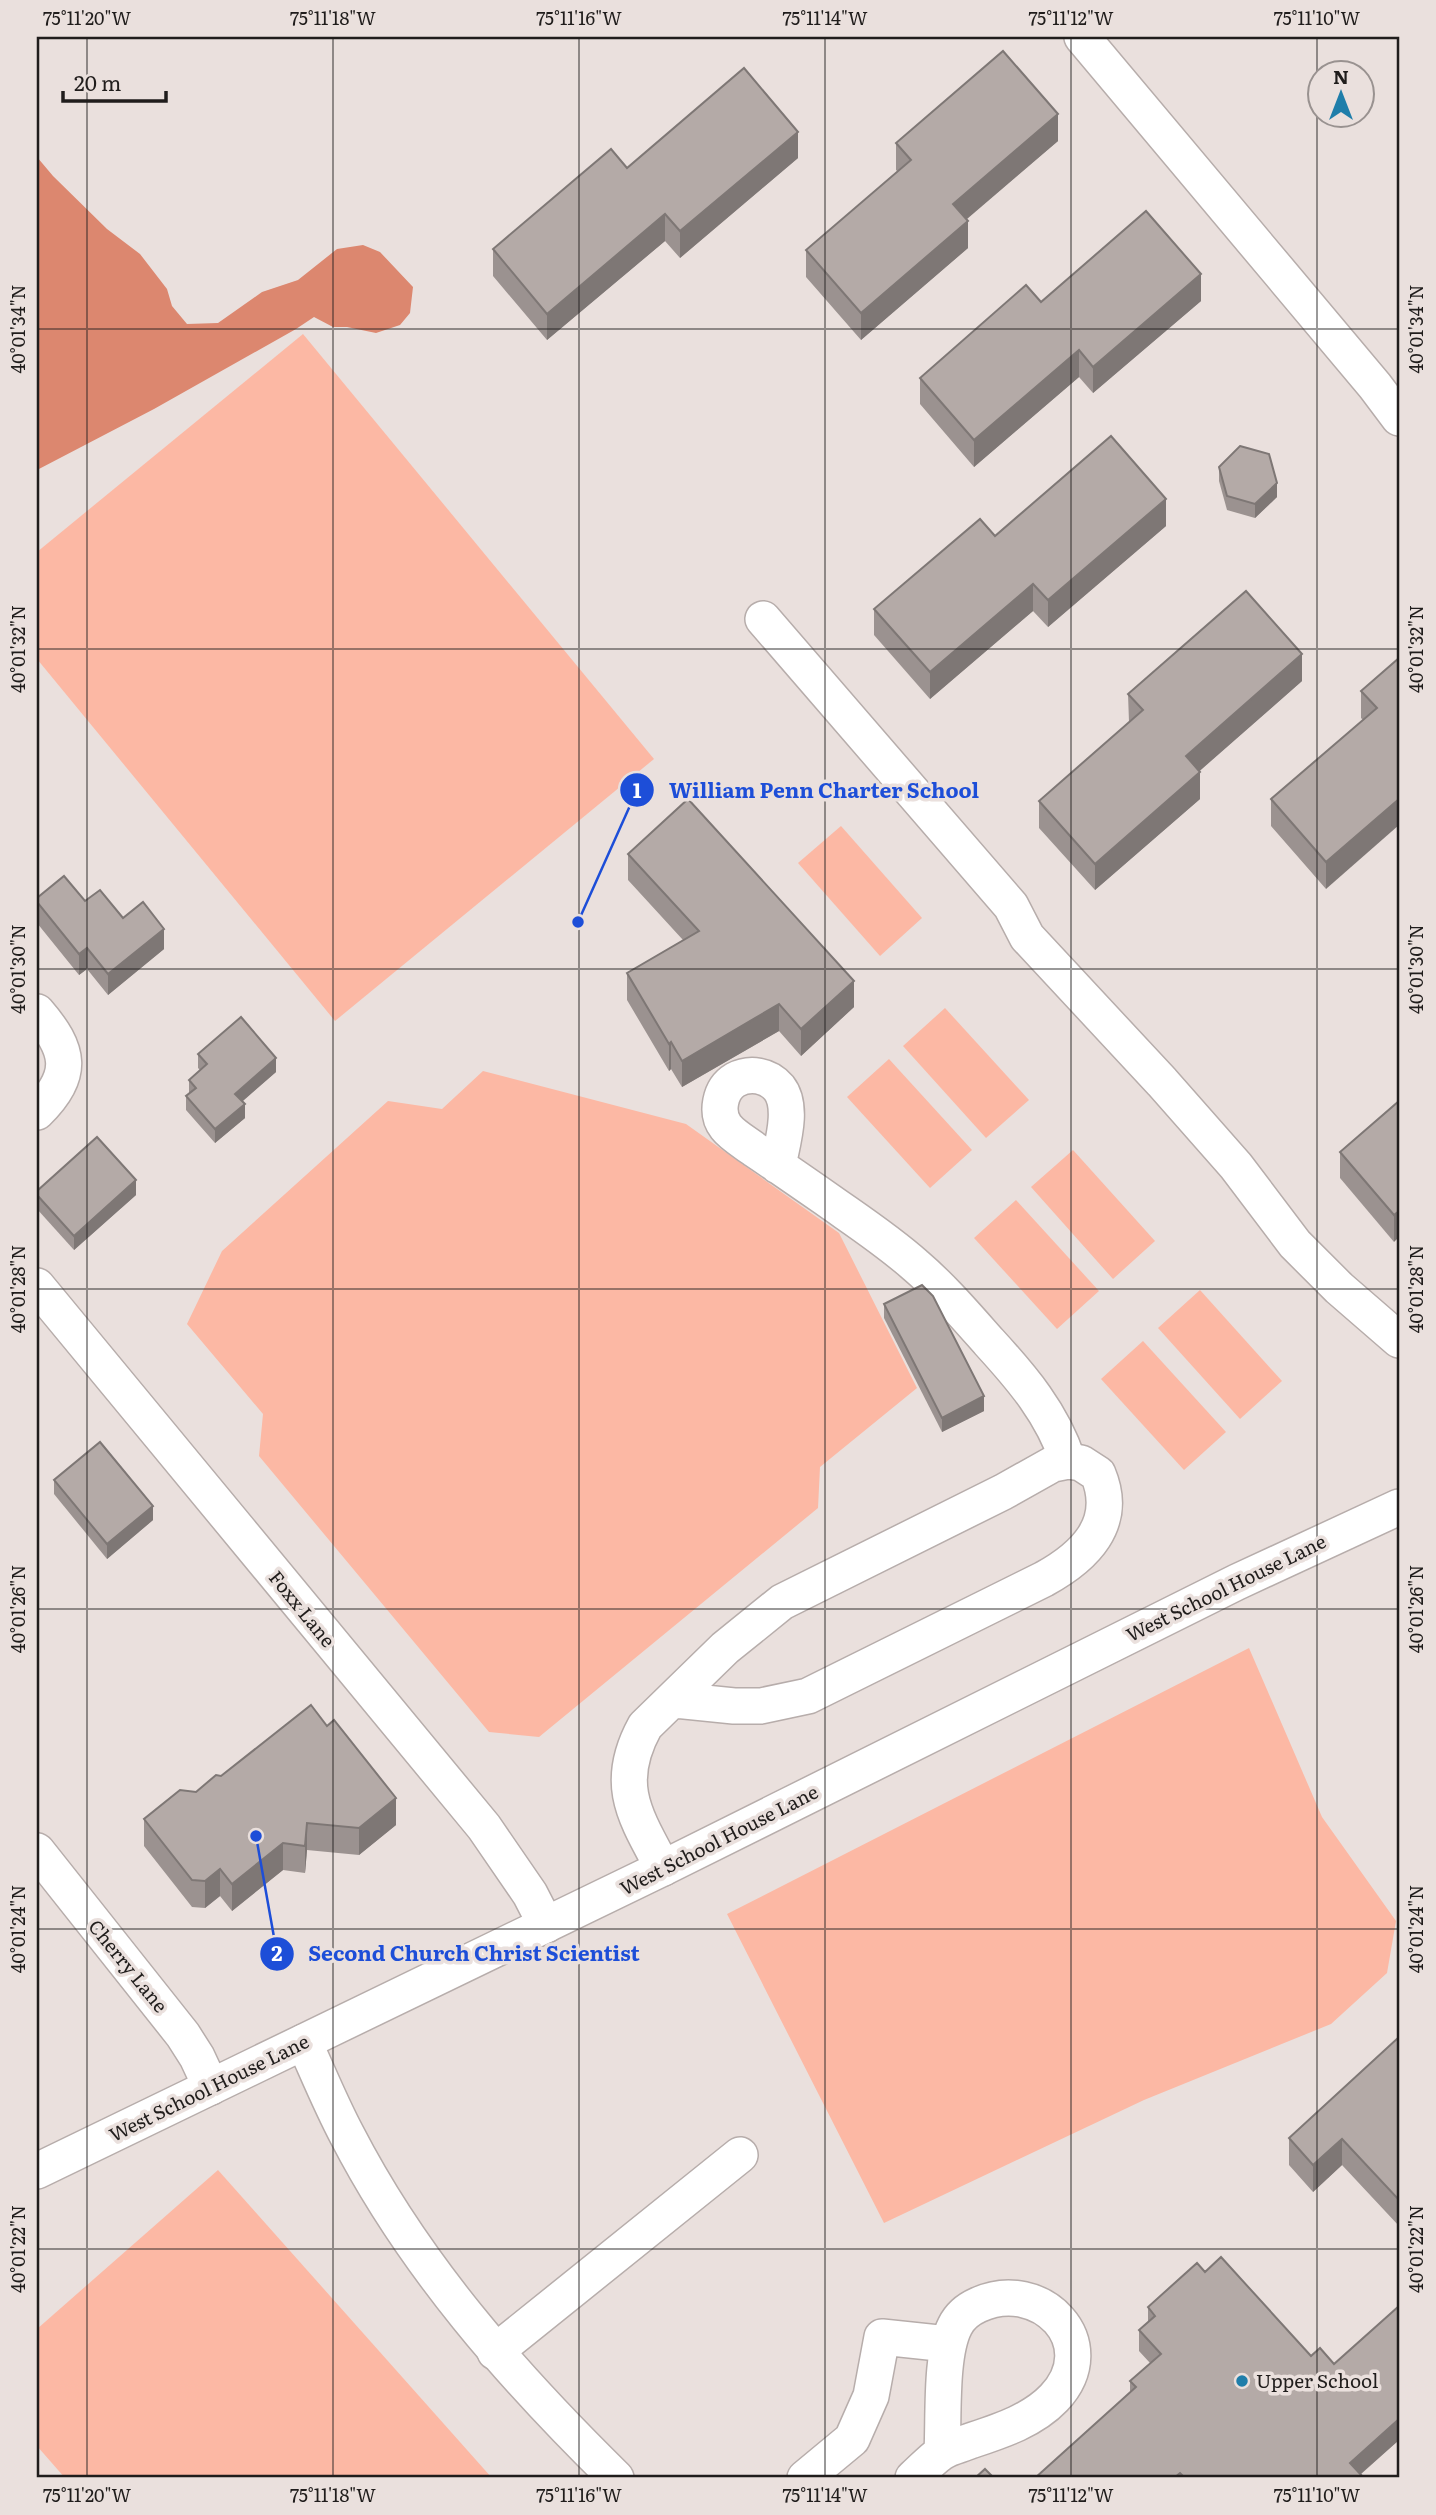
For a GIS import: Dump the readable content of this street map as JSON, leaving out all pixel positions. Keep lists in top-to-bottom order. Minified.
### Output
{"streets":{"street":["West School House Lane","Foxx Lane","Cherry Lane"]},"crossings":[["West School House Lane","Foxx Lane"],["West School House Lane","Cherry Lane"]],"places":["William Penn Charter School","Second Church Christ Scientist","Upper School"],"scale_bar":"20 m","north":"top","coordinates":["75°11'20\"W","75°11'18\"W","75°11'16\"W","75°11'14\"W","75°11'12\"W","75°11'10\"W","40°01'34\"N","40°01'32\"N","40°01'30\"N","40°01'28\"N","40°01'26\"N","40°01'24\"N","40°01'22\"N"]}
